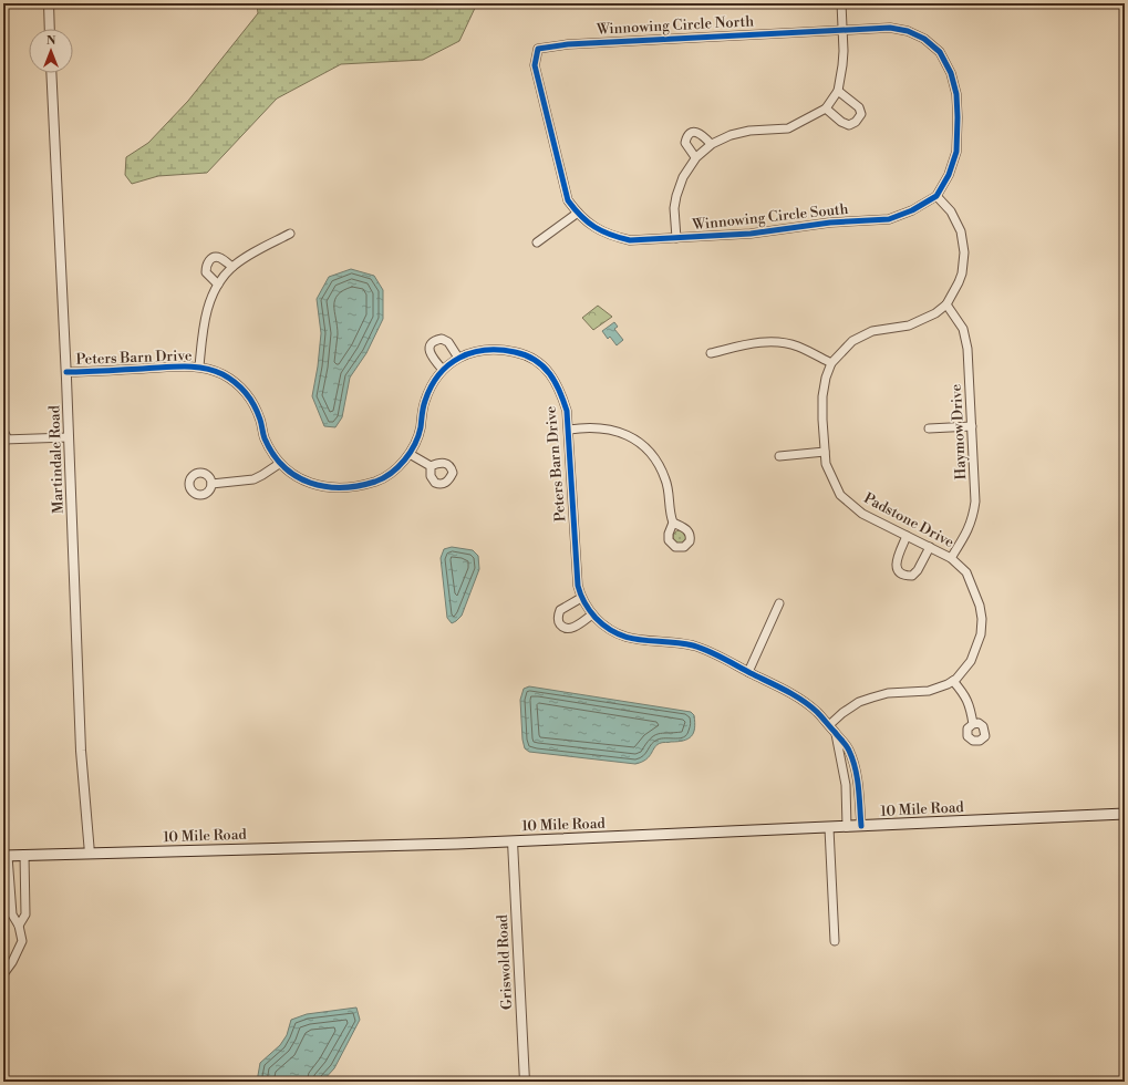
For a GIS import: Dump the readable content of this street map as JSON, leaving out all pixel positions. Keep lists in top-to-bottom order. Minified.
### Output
{"streets":{"main road":["10 Mile Road"],"street":["Winnowing Circle North","Winnowing Circle South","Peters Barn Drive","Haymow Drive","Martindale Road","Padstone Drive","Griswold Road"]},"crossings":[["Winnowing Circle North","Winnowing Circle South"],["Winnowing Circle South","Padstone Drive"],["Peters Barn Drive","Martindale Road"],["Peters Barn Drive","Padstone Drive"],["Peters Barn Drive","10 Mile Road"],["Haymow Drive","Padstone Drive"],["Martindale Road","10 Mile Road"],["10 Mile Road","Griswold Road"]],"north":"top"}
